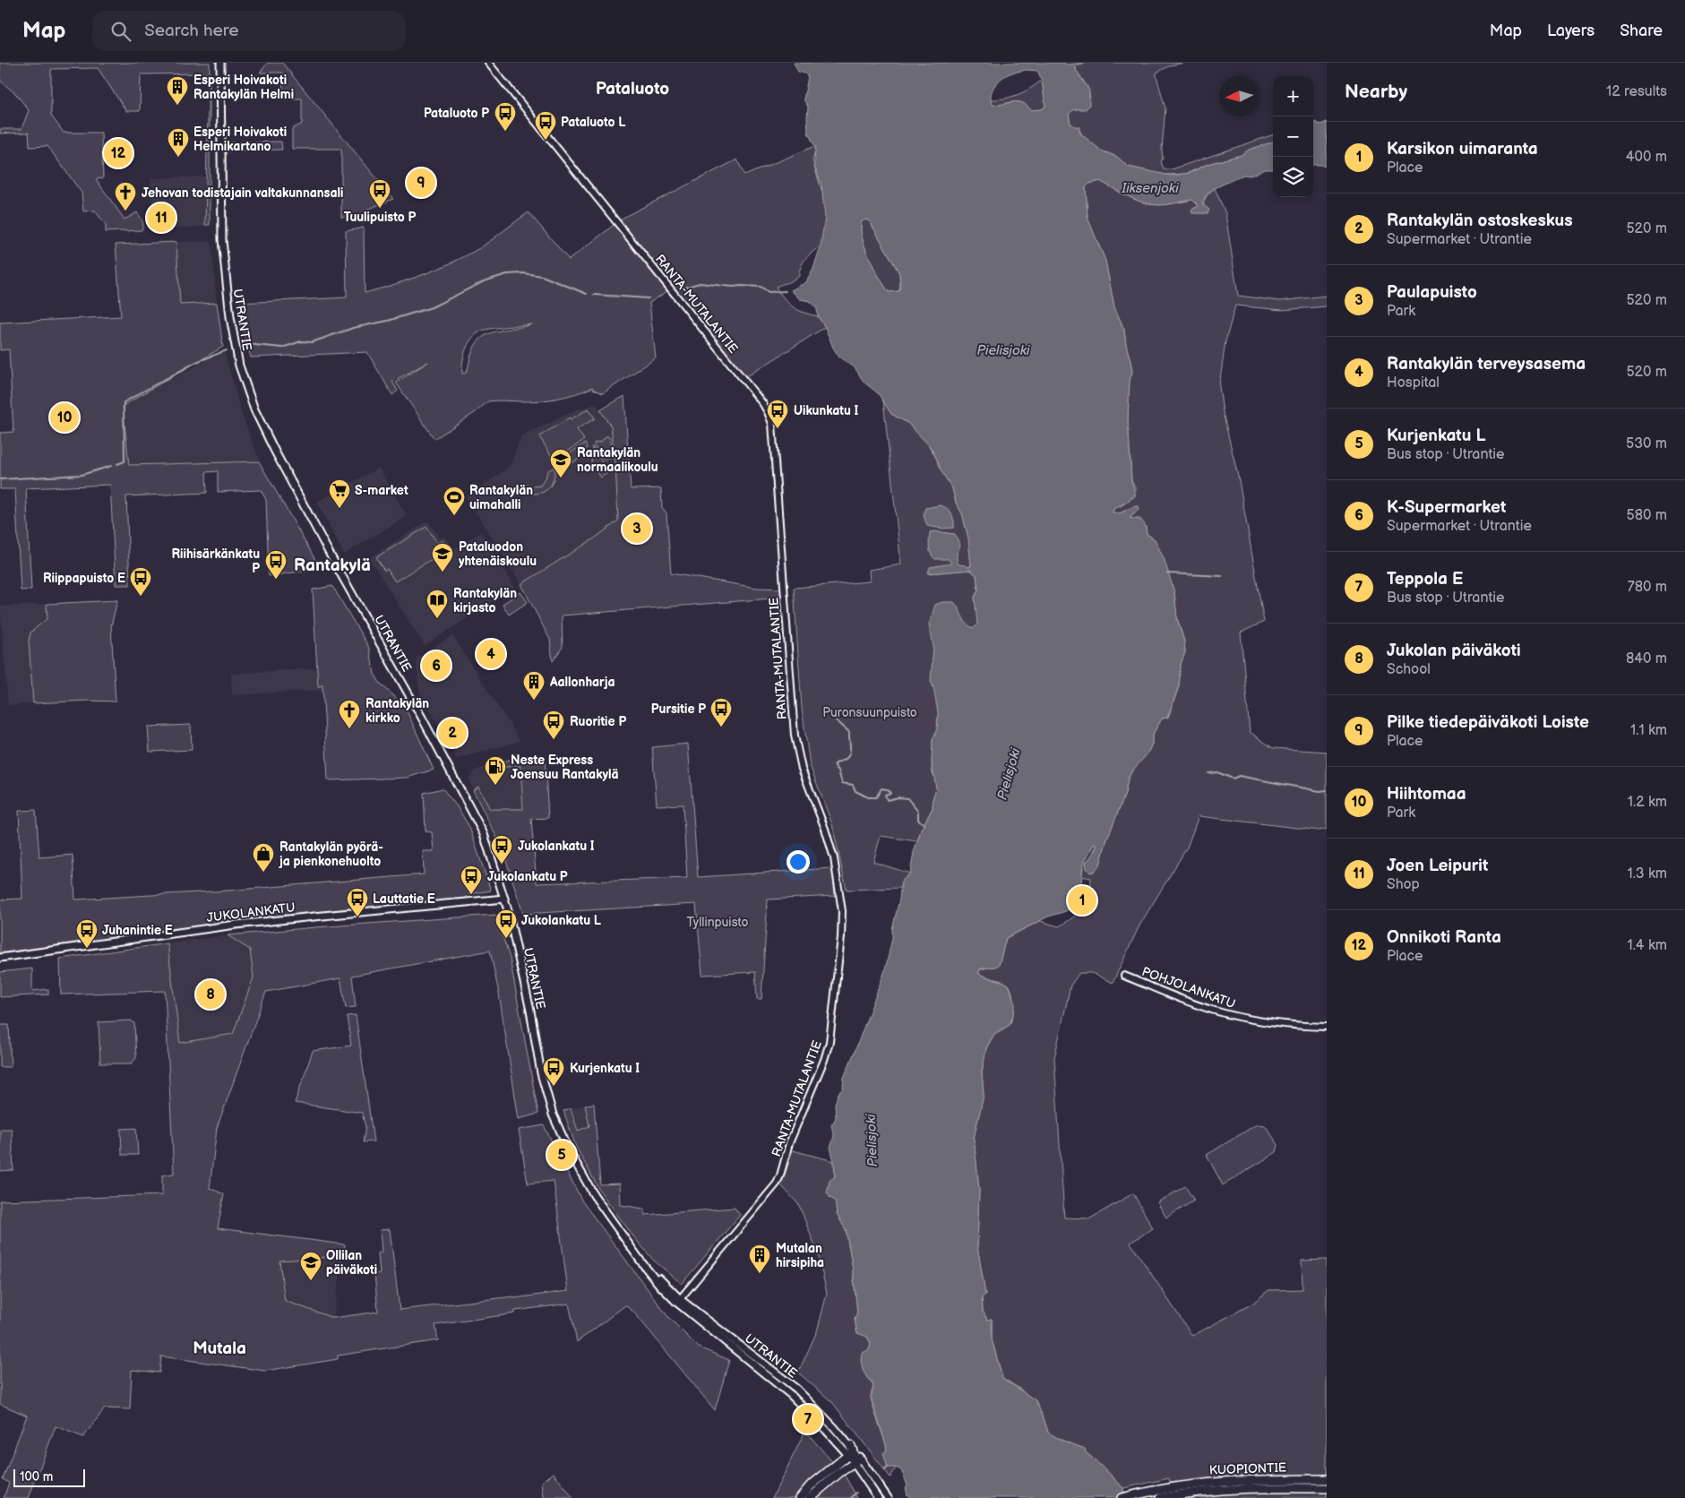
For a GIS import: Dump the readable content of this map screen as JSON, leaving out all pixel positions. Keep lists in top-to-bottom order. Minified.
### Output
{"streets":{"highway":["KUOPIONTIE"],"main road":["UTRANTIE","JUKOLANKATU"],"street":["RANTA-MUTALANTIE","POHJOLANKATU"]},"crossings":[["RANTA-MUTALANTIE","UTRANTIE"],["UTRANTIE","JUKOLANKATU"]],"districts":["Pataluoto","Rantakylä","Mutala"],"water":["Iiksenjoki","Pielisjoki"],"parks":["Puronsuunpuisto","Tyllinpuisto"],"places":{"building":["Esperi Hoivakoti Rantakylän Helmi","Esperi Hoivakoti Helmikartano","Aallonharja","Mutalan hirsipiha"],"bus stop":["Pataluoto P","Pataluoto L","Tuulipuisto P","Uikunkatu I","Riihisärkänkatu P","Riippapuisto E","Pursitie P","Ruoritie P","Jukolankatu I","Jukolankatu P","Lauttatie E","Jukolankatu L","Juhanintie E","Kurjenkatu I"],"church":["Jehovan todistajain valtakunnansali","Rantakylän kirkko"],"school or university":["Rantakylän normaalikoulu","Pataluodon yhtenäiskoulu","Ollilan päiväkoti"],"supermarket":["S-market"],"sports":["Rantakylän uimahalli"],"library":["Rantakylän kirjasto"],"fuel station":["Neste Express Joensuu Rantakylä"],"shop":["Rantakylän pyörä- ja pienkonehuolto"]},"scale_bar":"100 m","north":"left","page":{"header":"Map","search":"Search here","nav":["Map","Layers","Share"],"heading":["Nearby","12 results"],"map_buttons":["+","−"],"list":[{"mark":"1","name":"Karsikon uimaranta","note":"Place","value":"400 m"},{"mark":"2","name":"Rantakylän ostoskeskus","note":"Supermarket · Utrantie","value":"520 m"},{"mark":"3","name":"Paulapuisto","note":"Park","value":"520 m"},{"mark":"4","name":"Rantakylän terveysasema","note":"Hospital","value":"520 m"},{"mark":"5","name":"Kurjenkatu L","note":"Bus stop · Utrantie","value":"530 m"},{"mark":"6","name":"K-Supermarket","note":"Supermarket · Utrantie","value":"580 m"},{"mark":"7","name":"Teppola E","note":"Bus stop · Utrantie","value":"780 m"},{"mark":"8","name":"Jukolan päiväkoti","note":"School","value":"840 m"},{"mark":"9","name":"Pilke tiedepäiväkoti Loiste","note":"Place","value":"1.1 km"},{"mark":"10","name":"Hiihtomaa","note":"Park","value":"1.2 km"},{"mark":"11","name":"Joen Leipurit","note":"Shop","value":"1.3 km"},{"mark":"12","name":"Onnikoti Ranta","note":"Place","value":"1.4 km"}],"pins":["12","9","11","10","3","4","6","2","1","8","5","7"],"scale":"100 m"}}
